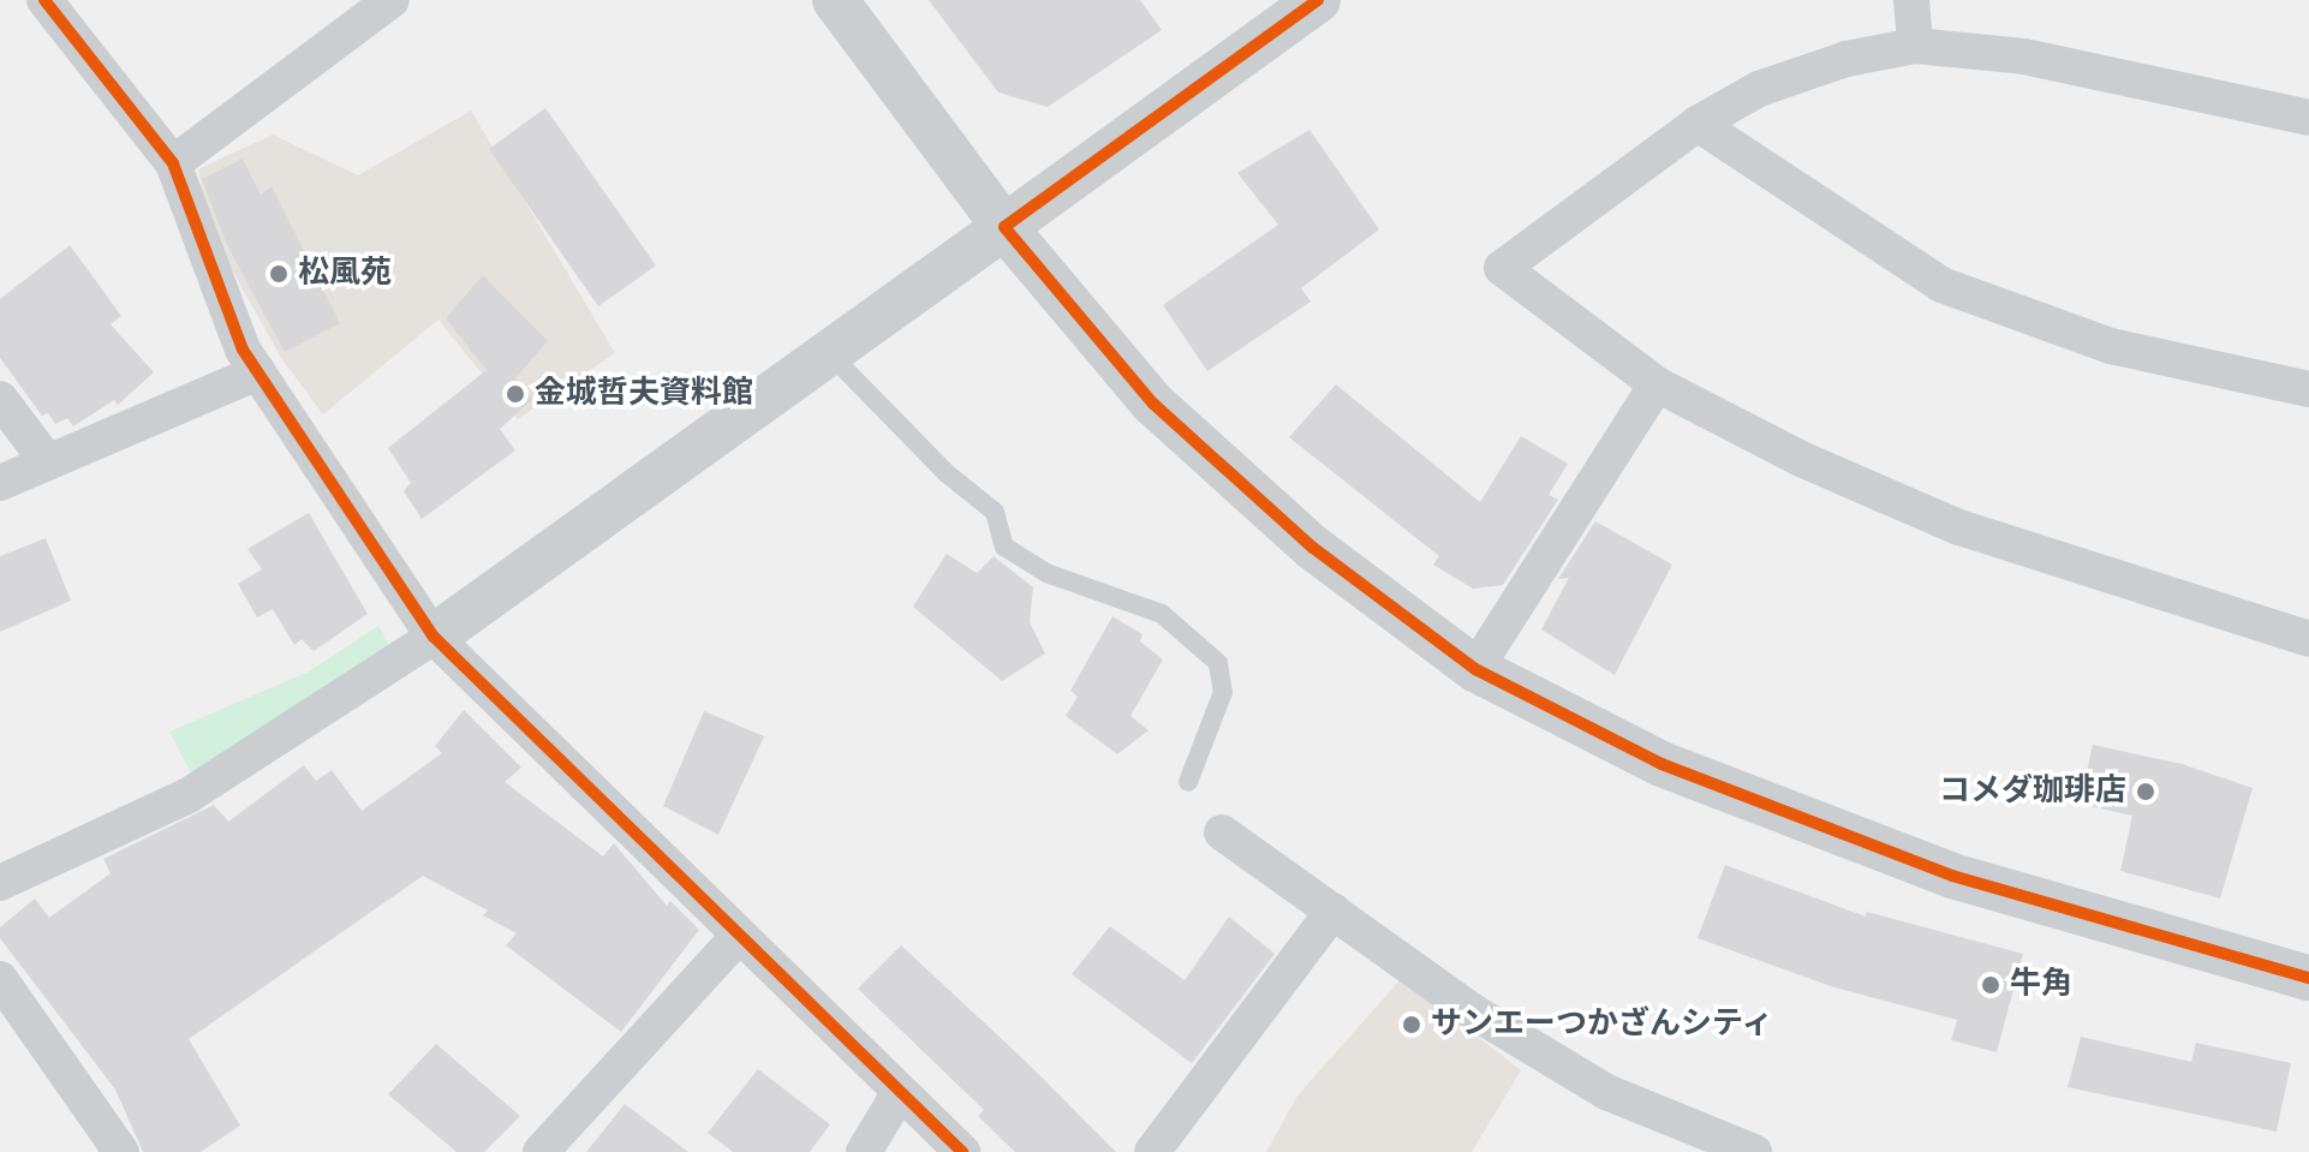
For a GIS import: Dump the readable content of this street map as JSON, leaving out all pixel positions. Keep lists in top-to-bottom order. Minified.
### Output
{"places":["松風苑","金城哲夫資料館","コメダ珈琲店","牛角","サンエーつかざんシティ"]}
